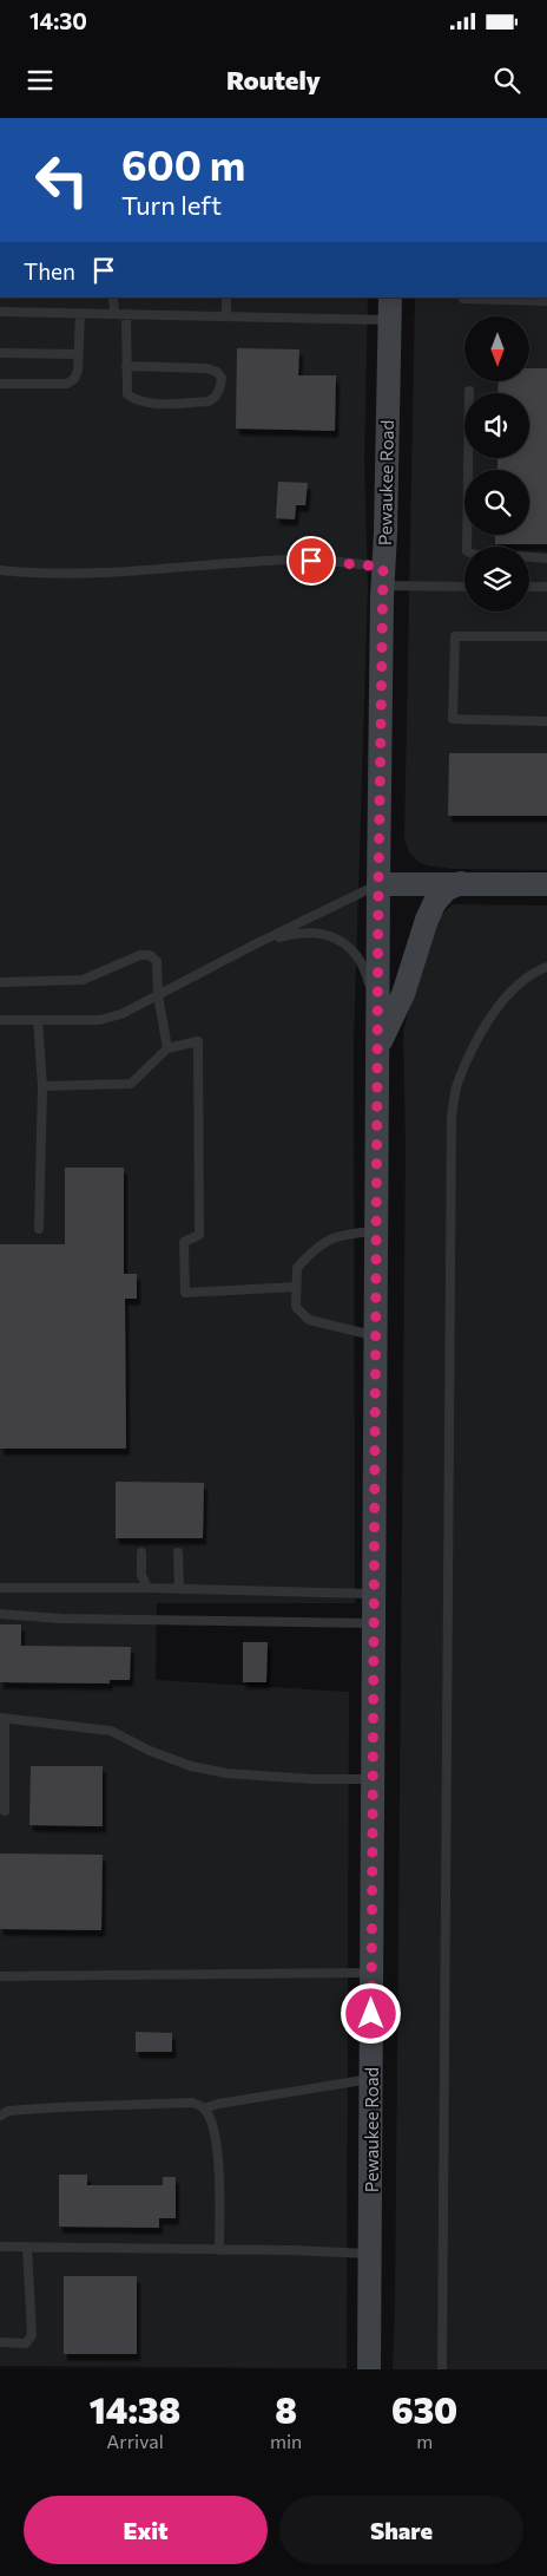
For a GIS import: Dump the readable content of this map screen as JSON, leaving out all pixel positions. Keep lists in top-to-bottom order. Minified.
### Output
{"streets":{"main road":["Pewaukee Road"]},"north":"bottom","page":{"status":"14:30","header":"Routely","turn":["600 m","Turn left"],"then":"Then","eta":["14:38","Arrival","8","min","630","m"],"buttons":["Exit","Share"]}}
